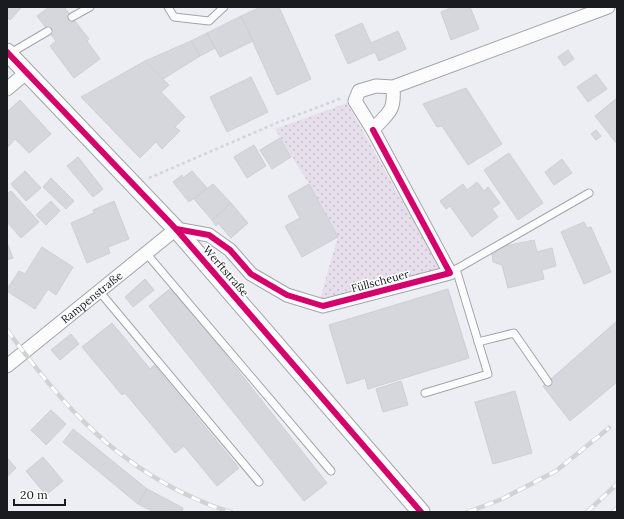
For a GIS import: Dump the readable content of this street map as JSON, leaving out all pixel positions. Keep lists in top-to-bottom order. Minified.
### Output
{"streets":{"street":["Werftstraße","Füllscheuer","Rampenstraße"]},"crossings":[["Werftstraße","Füllscheuer"],["Werftstraße","Rampenstraße"],["Füllscheuer","Rampenstraße"]],"scale_bar":"20 m"}
